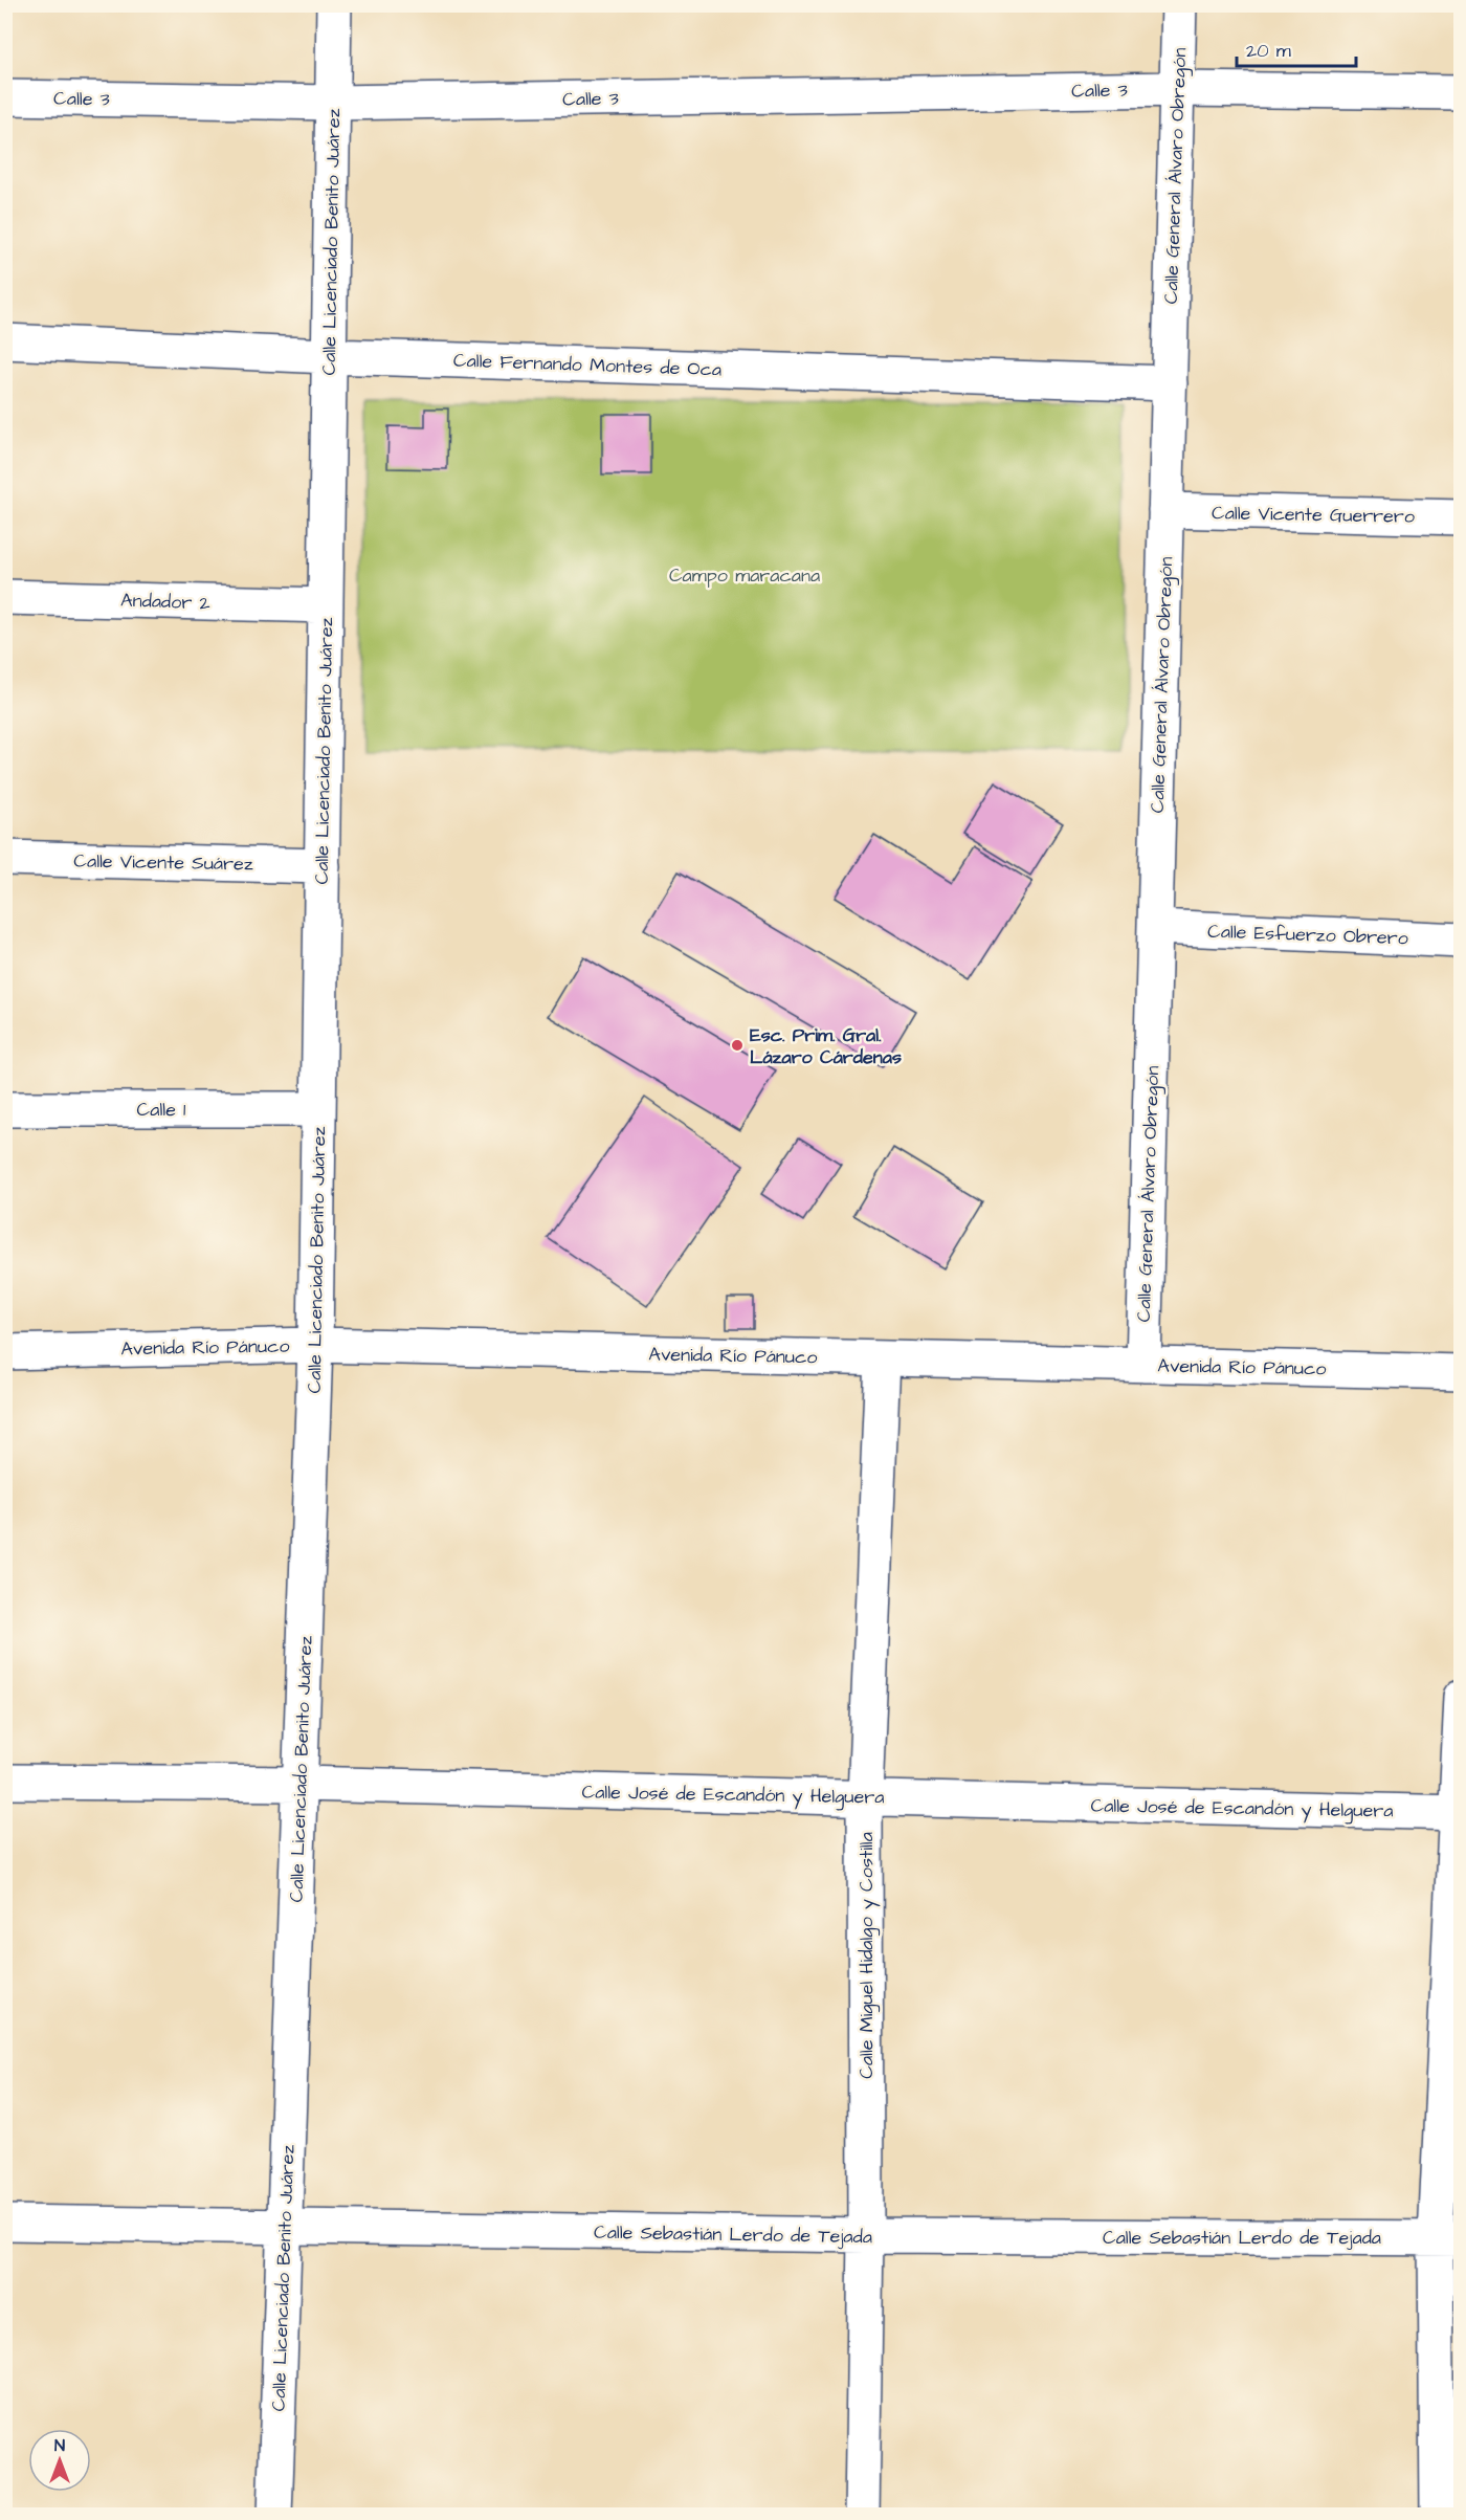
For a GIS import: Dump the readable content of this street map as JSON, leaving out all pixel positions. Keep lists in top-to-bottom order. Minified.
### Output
{"streets":{"street":["Calle 3","Calle General Álvaro Obregón","Calle Licenciado Benito Juárez","Calle Fernando Montes de Oca","Calle Vicente Guerrero","Andador 2","Calle Vicente Suárez","Calle Esfuerzo Obrero","Calle 1","Avenida Río Pánuco","Calle José de Escandón y Helguera","Calle Miguel Hidalgo y Costilla","Calle Sebastián Lerdo de Tejada"]},"crossings":[["Calle 3","Calle General Álvaro Obregón"],["Calle 3","Calle Licenciado Benito Juárez"],["Calle General Álvaro Obregón","Calle Fernando Montes de Oca"],["Calle General Álvaro Obregón","Calle Vicente Guerrero"],["Calle General Álvaro Obregón","Calle Esfuerzo Obrero"],["Calle General Álvaro Obregón","Avenida Río Pánuco"],["Calle Licenciado Benito Juárez","Calle Fernando Montes de Oca"],["Calle Licenciado Benito Juárez","Andador 2"],["Calle Licenciado Benito Juárez","Calle Vicente Suárez"],["Calle Licenciado Benito Juárez","Calle 1"],["Calle Licenciado Benito Juárez","Avenida Río Pánuco"],["Calle Licenciado Benito Juárez","Calle José de Escandón y Helguera"],["Calle Licenciado Benito Juárez","Calle Sebastián Lerdo de Tejada"],["Avenida Río Pánuco","Calle Miguel Hidalgo y Costilla"],["Calle José de Escandón y Helguera","Calle Miguel Hidalgo y Costilla"],["Calle Miguel Hidalgo y Costilla","Calle Sebastián Lerdo de Tejada"]],"parks":["Campo maracana"],"places":["Esc. Prim. Gral. Lázaro Cárdenas"],"scale_bar":"20 m","north":"top"}
